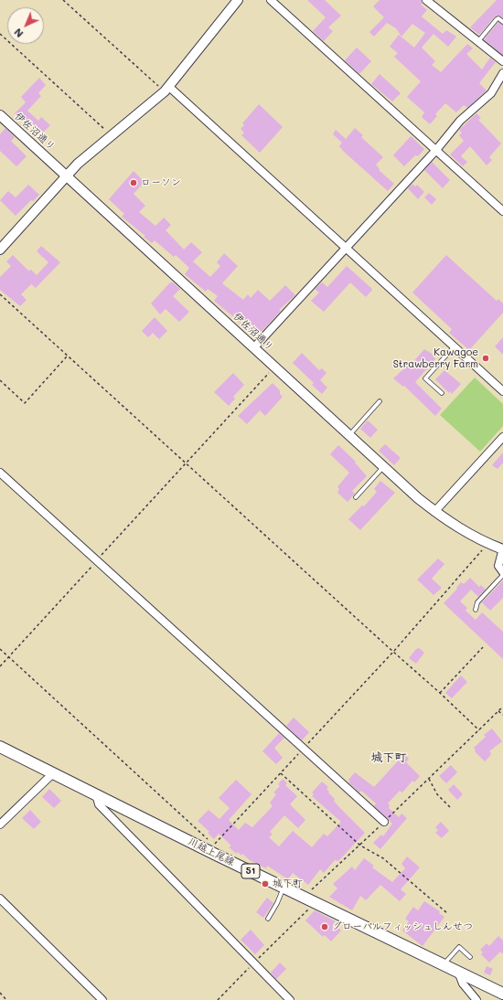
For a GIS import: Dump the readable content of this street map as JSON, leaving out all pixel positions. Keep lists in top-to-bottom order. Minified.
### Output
{"streets":{"main road":["川越上尾線","51"],"street":["伊佐沼通り"]},"districts":["城下町"],"places":["ローソン","Kawagoe Strawberry Farm","城下町","グローバルフィッシュしんせつ"],"north":"bottom left"}
